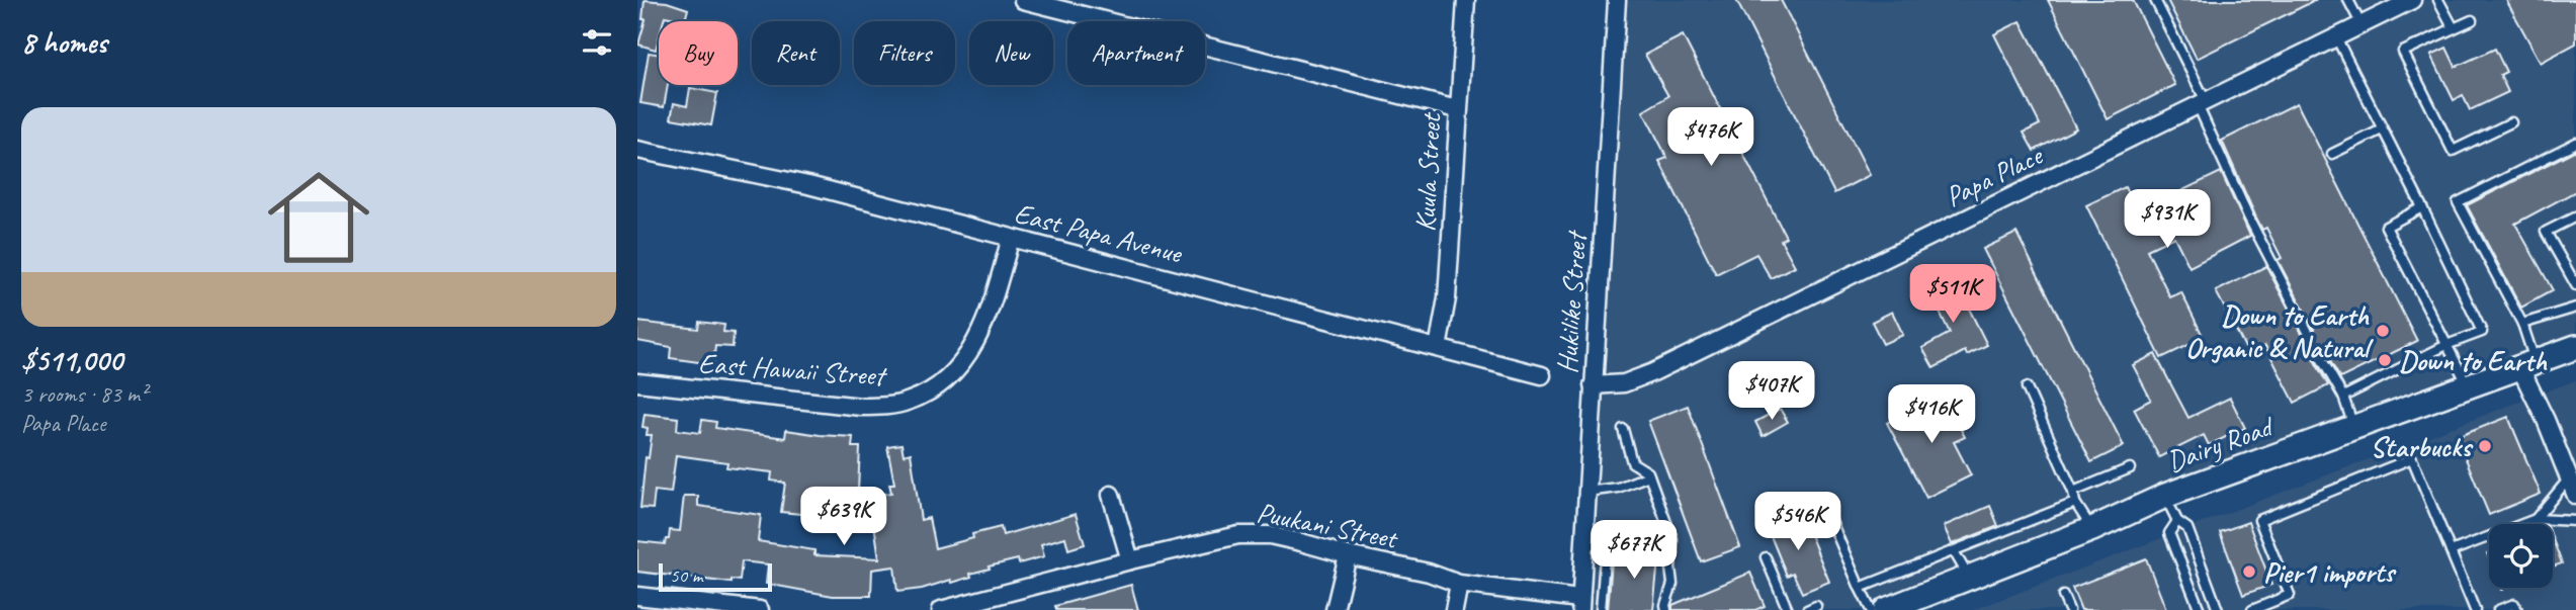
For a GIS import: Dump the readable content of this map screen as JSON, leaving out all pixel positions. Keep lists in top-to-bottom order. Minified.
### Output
{"streets":{"main road":["Dairy Road"],"street":["Kuula Street","Papa Place","East Papa Avenue","Hukilike Street","East Hawaii Street","Puukani Street"]},"crossings":[["Kuula Street","East Papa Avenue"],["Papa Place","Hukilike Street"],["East Papa Avenue","East Hawaii Street"],["Hukilike Street","Puukani Street"]],"places":["Down to Earth Organic & Natural","Down to Earth","Starbucks","Pier1 imports"],"scale_bar":"50 m","page":{"heading":"8 homes","chip":["Buy","Rent","Filters","New","Apartment"],"list":[{"name":"$511,000","note":"3 rooms · 83 m² · Papa Place"}],"price":["$476K","$931K","$511K","$407K","$416K","$639K","$546K","$677K"],"scale":"50 m"}}
